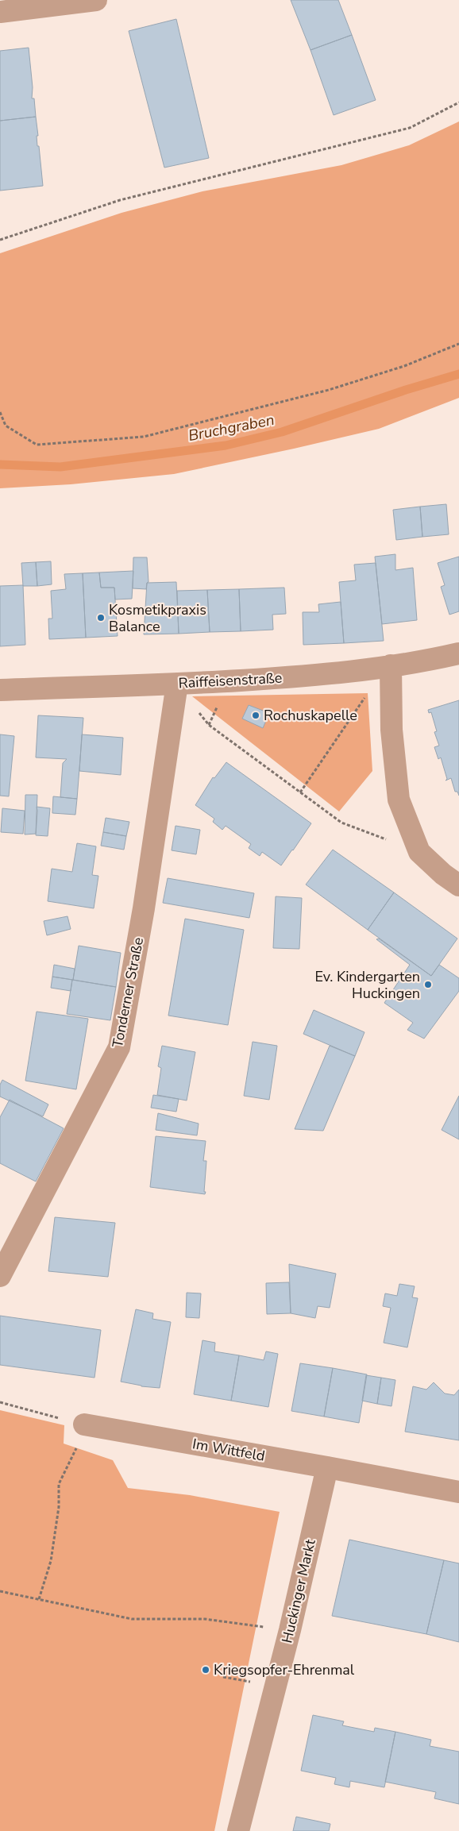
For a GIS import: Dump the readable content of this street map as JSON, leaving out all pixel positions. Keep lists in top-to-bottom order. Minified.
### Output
{"streets":{"street":["Raiffeisenstraße","Tonderner Straße","Im Wittfeld","Huckinger Markt"]},"crossings":[["Raiffeisenstraße","Tonderner Straße"],["Im Wittfeld","Huckinger Markt"]],"water":["Bruchgraben"],"places":["Kosmetikpraxis Balance","Rochuskapelle","Ev. Kindergarten Huckingen","Kriegsopfer-Ehrenmal"]}
